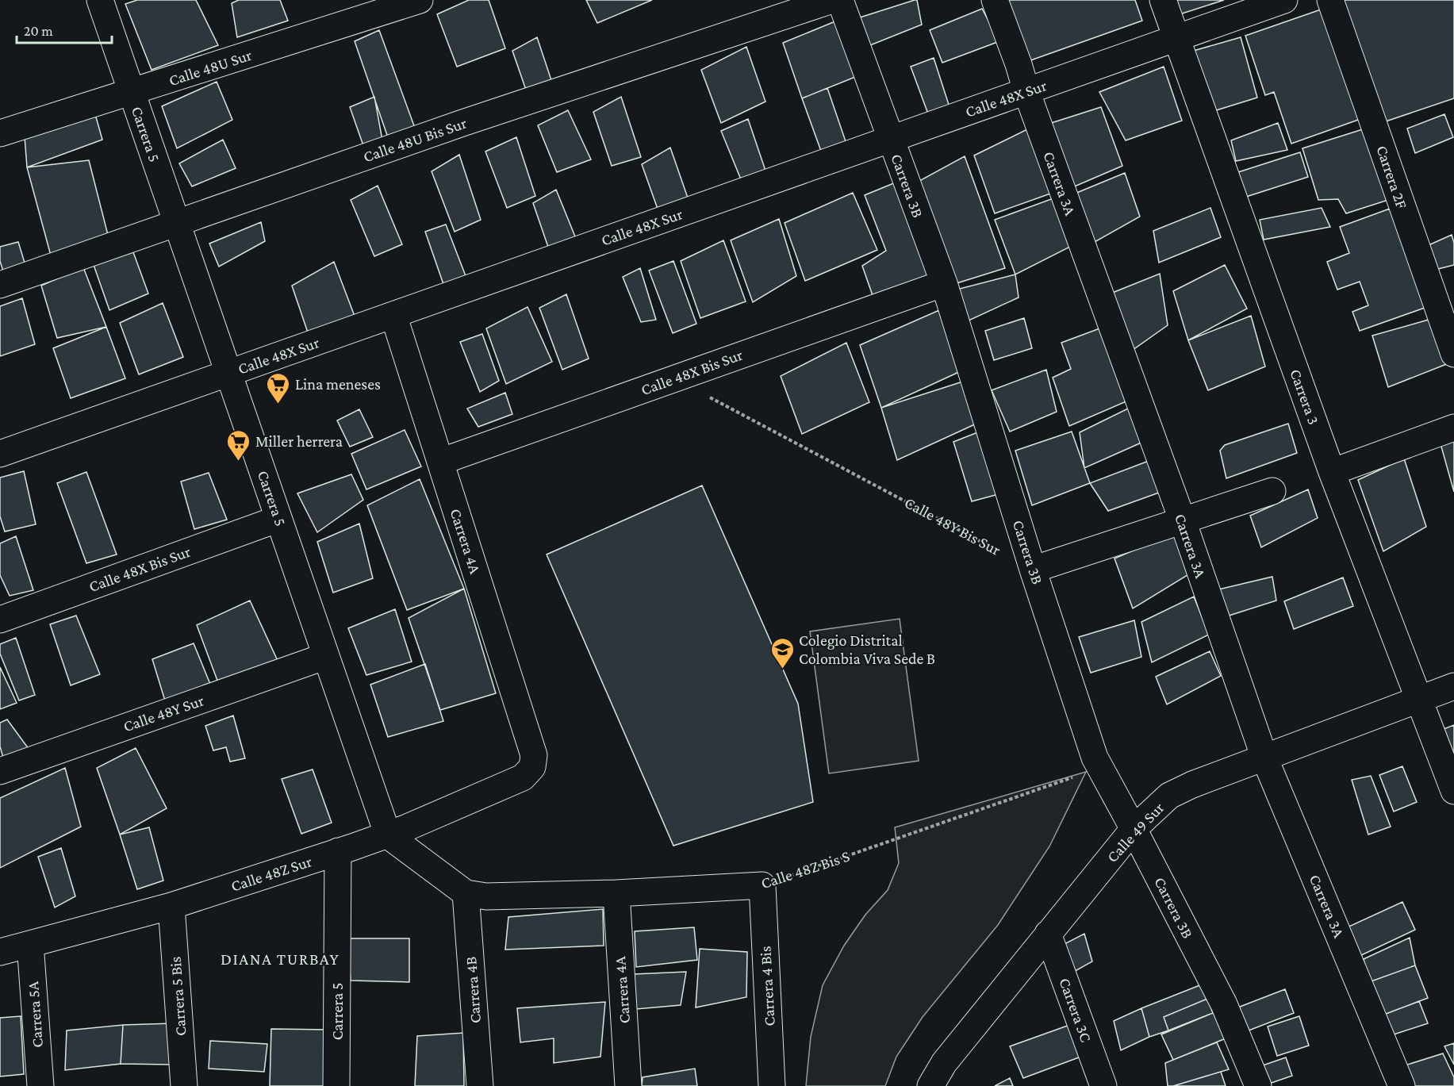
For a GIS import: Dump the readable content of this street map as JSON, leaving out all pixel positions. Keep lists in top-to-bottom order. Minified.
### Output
{"streets":{"street":["Calle 48U Sur","Calle 48X Sur","Carrera 5","Calle 48U Bis Sur","Carrera 2F","Carrera 3A","Carrera 3B","Calle 48X Bis Sur","Carrera 3","Carrera 4A","Calle 48Y Sur","Calle 49 Sur","Calle 48Z Bis S","Calle 48Z Sur","Carrera 4 Bis","Carrera 4B","Carrera 5 Bis","Carrera 3C","Carrera 5A"],"path":["Calle 48Y Bis Sur"]},"crossings":[["Calle 48U Sur","Carrera 5"],["Calle 48X Sur","Carrera 5"],["Calle 48X Sur","Carrera 3A"],["Calle 48X Sur","Carrera 3B"],["Calle 48X Sur","Carrera 3"],["Calle 48X Sur","Carrera 4A"],["Carrera 5","Calle 48U Bis Sur"],["Carrera 5","Calle 48X Bis Sur"],["Carrera 5","Calle 48Y Sur"],["Carrera 5","Calle 48Z Sur"],["Carrera 3A","Calle 49 Sur"],["Carrera 3B","Calle 48X Bis Sur"],["Carrera 3B","Calle 48Y Bis Sur"],["Carrera 3B","Calle 49 Sur"],["Carrera 3B","Calle 48Z Bis S"],["Calle 48X Bis Sur","Calle 48Y Bis Sur"],["Calle 48X Bis Sur","Carrera 4A"],["Carrera 3","Calle 49 Sur"],["Carrera 4A","Calle 48Z Bis S"],["Carrera 4A","Calle 48Z Sur"],["Calle 49 Sur","Carrera 3C"],["Calle 48Z Bis S","Carrera 4 Bis"],["Calle 48Z Bis S","Carrera 4B"],["Calle 48Z Sur","Carrera 5 Bis"],["Calle 48Z Sur","Carrera 5A"]],"districts":["DIANA TURBAY"],"places":{"supermarket":["Lina meneses","Miller herrera"],"school or university":["Colegio Distrital Colombia Viva Sede B"]},"scale_bar":"20 m"}
